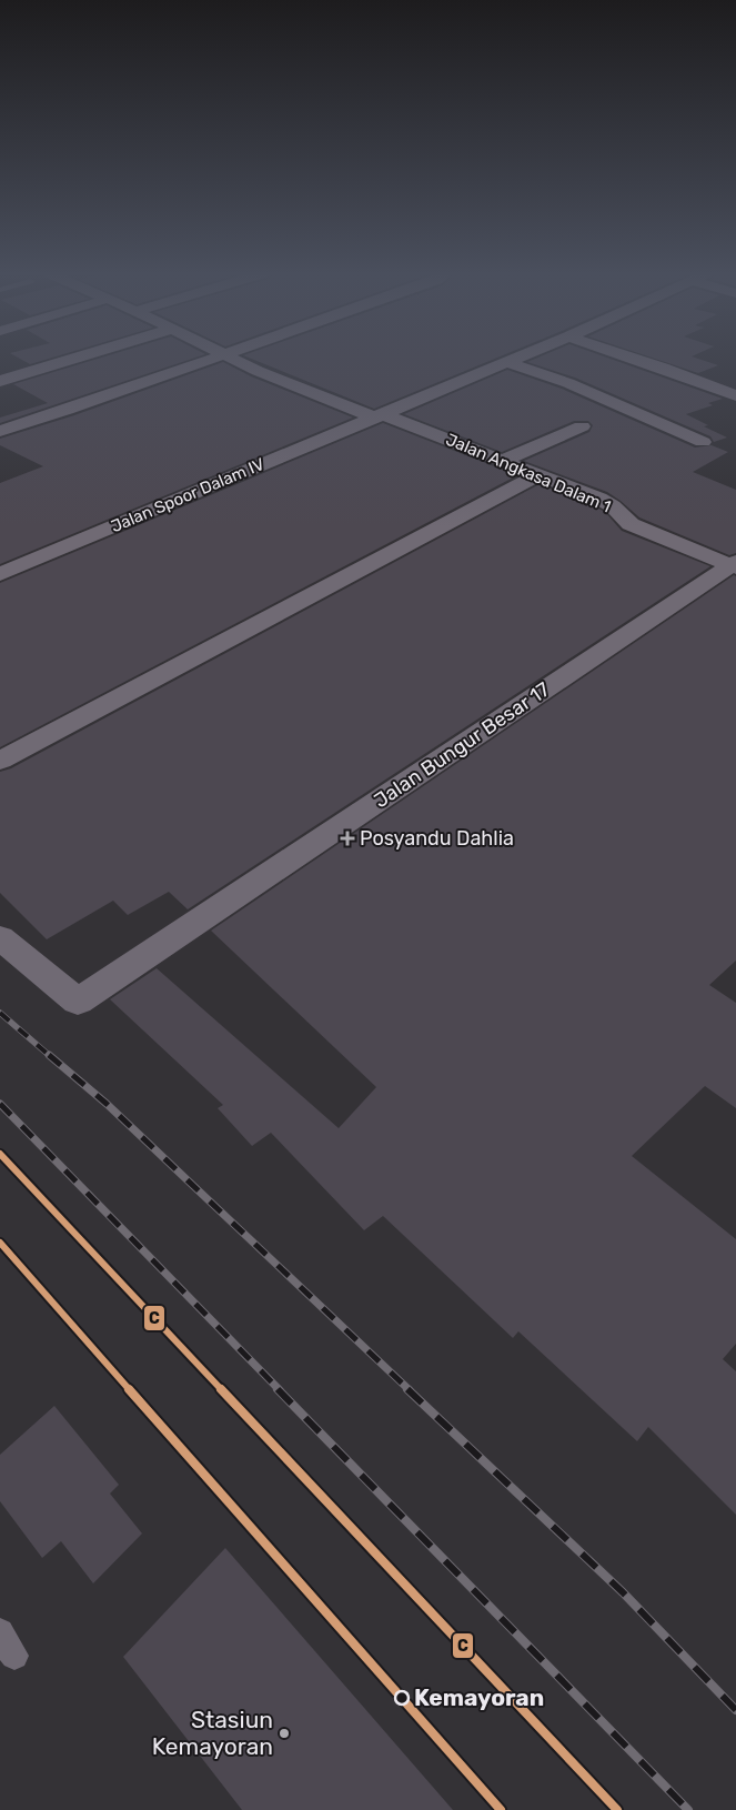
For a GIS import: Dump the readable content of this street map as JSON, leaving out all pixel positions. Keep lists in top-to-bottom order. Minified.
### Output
{"streets":{"street":["Jalan Angkasa Dalam 1","Jalan Spoor Dalam IV","Jalan Bungur Besar 17"]},"crossings":[["Jalan Angkasa Dalam 1","Jalan Spoor Dalam IV"],["Jalan Angkasa Dalam 1","Jalan Bungur Besar 17"]],"places":{"health":["Posyandu Dahlia"],"other":["Kemayoran","Stasiun Kemayoran"]},"lines":["transit line C"]}
